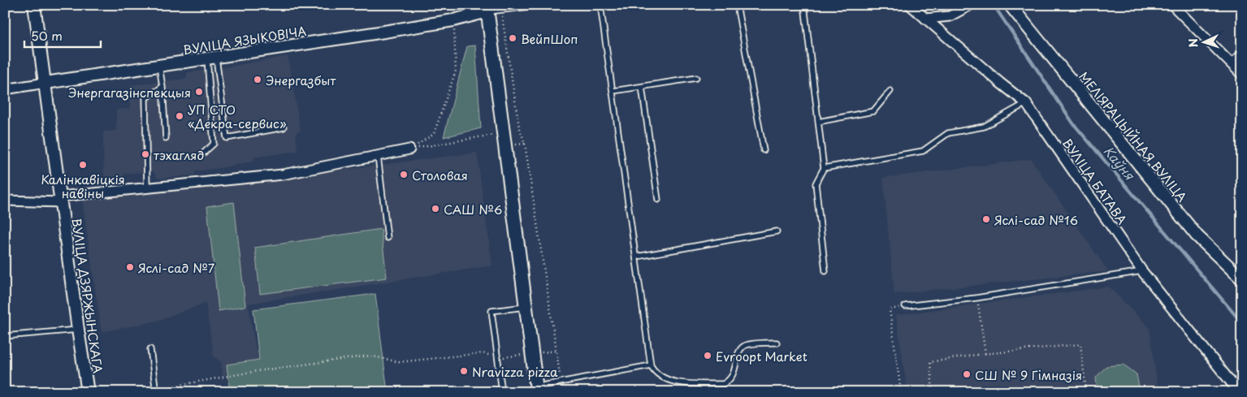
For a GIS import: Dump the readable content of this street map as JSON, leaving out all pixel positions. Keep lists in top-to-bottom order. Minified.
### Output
{"streets":{"street":["ВУЛІЦА ЯЗЫКОВІЧА","МЕЛІЯРАЦЫЙНАЯ ВУЛІЦА","ВУЛІЦА БАТАВА","ВУЛІЦА ДЗЯРЖЫНСКАГА"]},"crossings":[["ВУЛІЦА ЯЗЫКОВІЧА","ВУЛІЦА ДЗЯРЖЫНСКАГА"]],"water":["Каўня"],"places":["ВейпШоп","Энергазбыт","Энергагазінспекцыя","УП СТО «Декра-сервис»","тэхагляд","Калінкавіцкія навіны","Столовая","САШ №6","Яслі-сад №16","Яслі-сад №7","Evroopt Market","Nravizza pizza","СШ № 9 Гімназія"],"scale_bar":"50 m","north":"left"}
